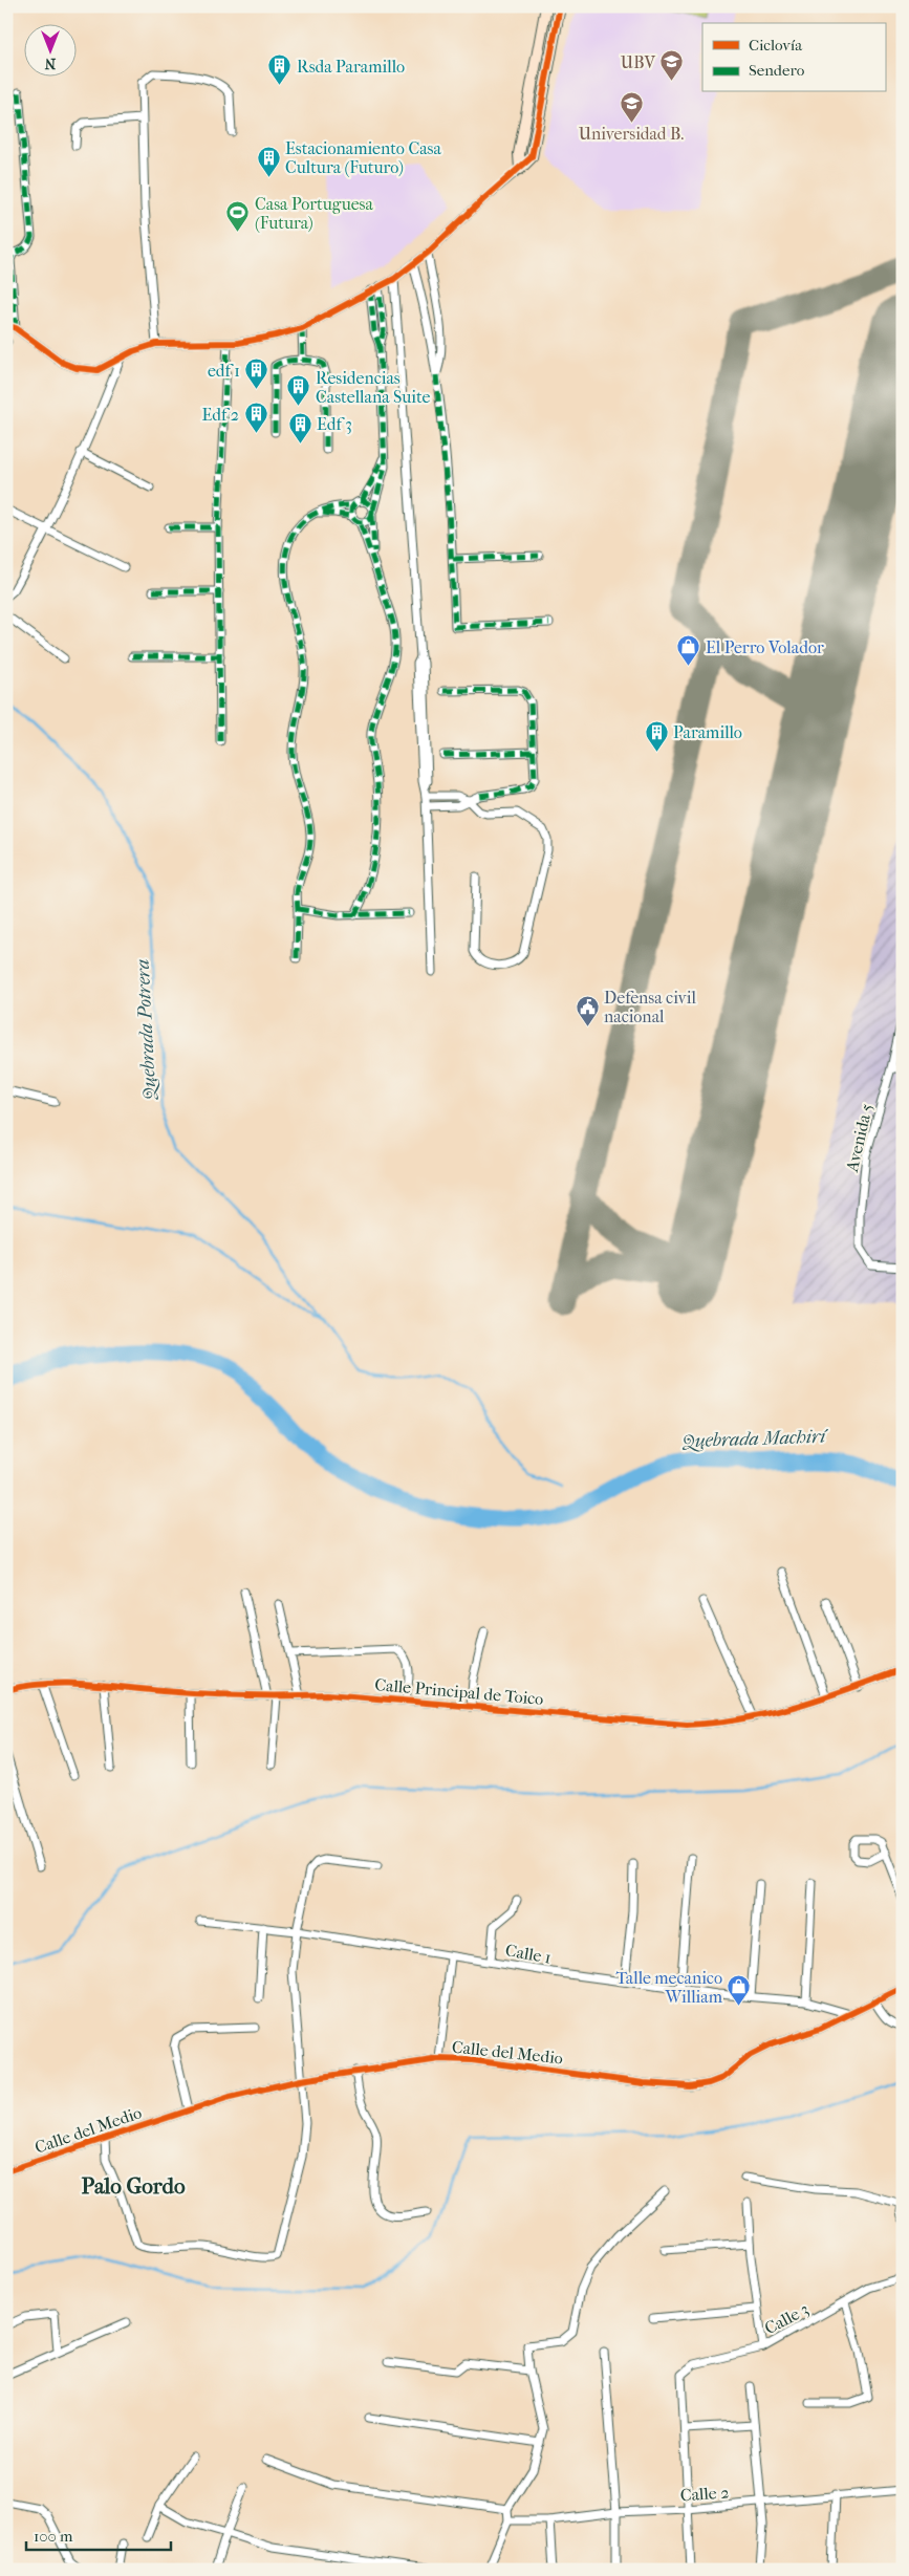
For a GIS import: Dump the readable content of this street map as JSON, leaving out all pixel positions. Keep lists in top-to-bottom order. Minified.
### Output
{"streets":{"street":["Avenida 5","Calle Principal de Toico","Calle 1","Calle del Medio","Calle 3","Calle 2"]},"crossings":[["Calle 1","Calle del Medio"]],"districts":["Palo Gordo"],"water":["Quebrada Potrera","Quebrada Machirí"],"places":{"school or university":["UBV","Universidad B."],"building":["Rsda Paramillo","Estacionamiento Casa Cultura (Futuro)","edf 1","Residencias Castellana Suite","Edf 2","Edf 3","Paramillo"],"sports":["Casa Portuguesa (Futura)"],"shop":["El Perro Volador","Talle mecanico William"],"public building":["Defensa civil nacional"]},"legend":["Ciclovía","Sendero"],"scale_bar":"100 m","north":"bottom"}
